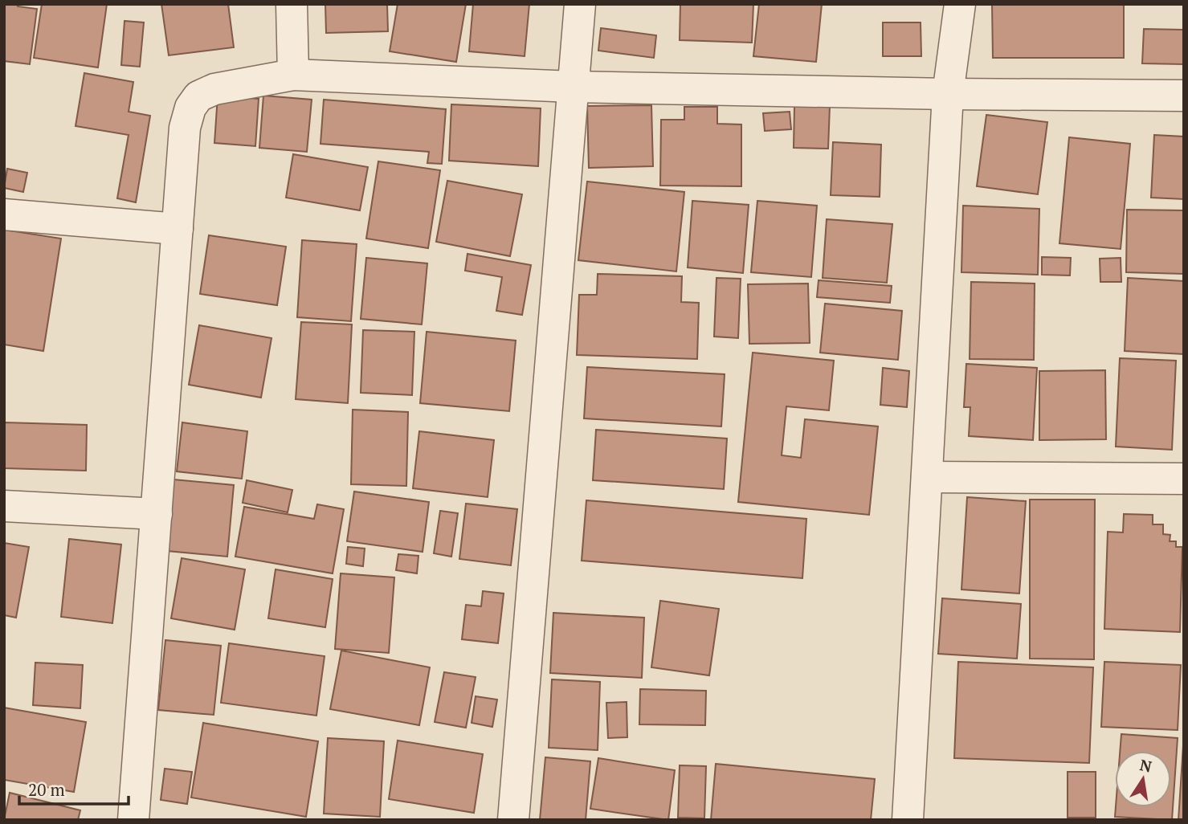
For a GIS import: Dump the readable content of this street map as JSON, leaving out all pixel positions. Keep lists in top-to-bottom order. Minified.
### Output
{"scale_bar":"20 m","north":"top"}
